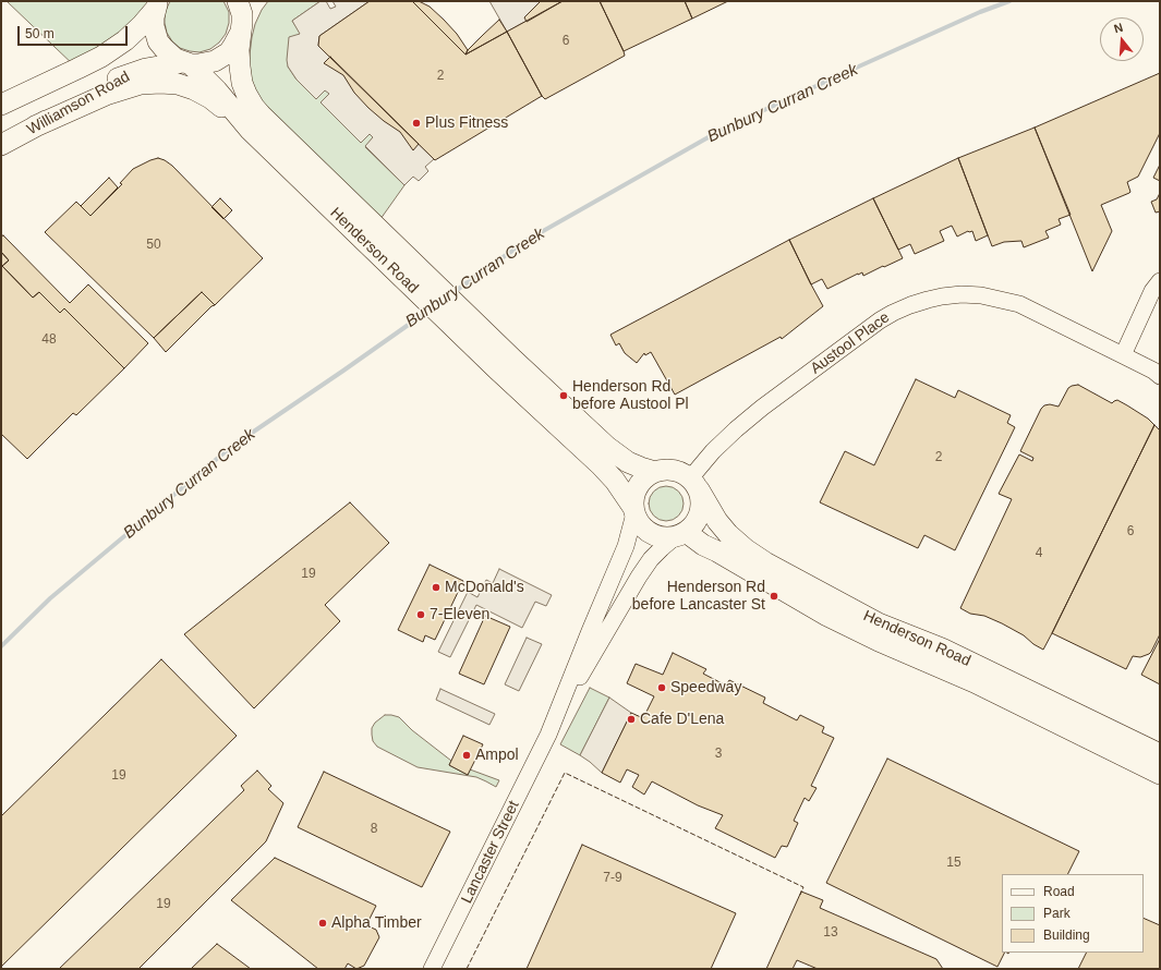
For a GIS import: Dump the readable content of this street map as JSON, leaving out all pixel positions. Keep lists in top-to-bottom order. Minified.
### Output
{"streets":{"main road":["Williamson Road","Henderson Road"],"street":["Austool Place","Lancaster Street"]},"crossings":[["Williamson Road","Henderson Road"],["Henderson Road","Austool Place"],["Henderson Road","Lancaster Street"],["Austool Place","Lancaster Street"]],"water":["Bunbury Curran Creek"],"places":["Plus Fitness","Henderson Rd before Austool Pl","McDonald's","Henderson Rd before Lancaster St","7-Eleven","Speedway","Cafe D'Lena","Ampol","Alpha Timber"],"house_numbers":["6","2","50","48","2","6","4","19","3","19","8","15","7-9","19","13"],"legend":["Road","Park","Building"],"scale_bar":"50 m","north":"top"}
